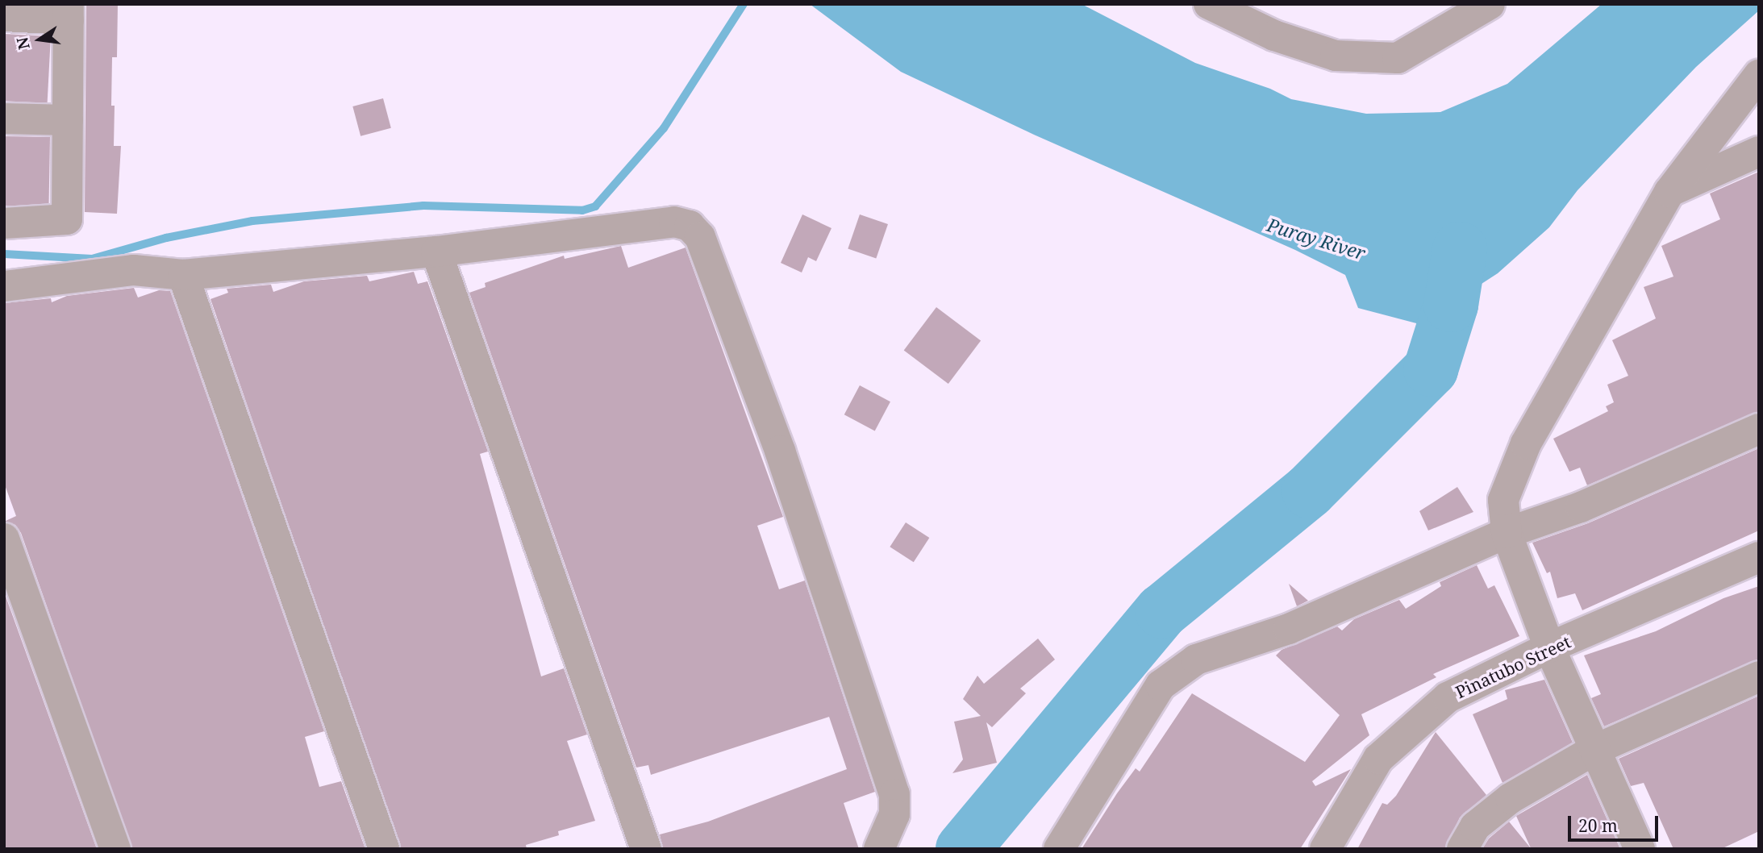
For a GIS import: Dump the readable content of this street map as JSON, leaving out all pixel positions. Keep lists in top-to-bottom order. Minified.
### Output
{"streets":{"street":["Pinatubo Street"]},"water":["Puray River"],"scale_bar":"20 m","north":"left"}
